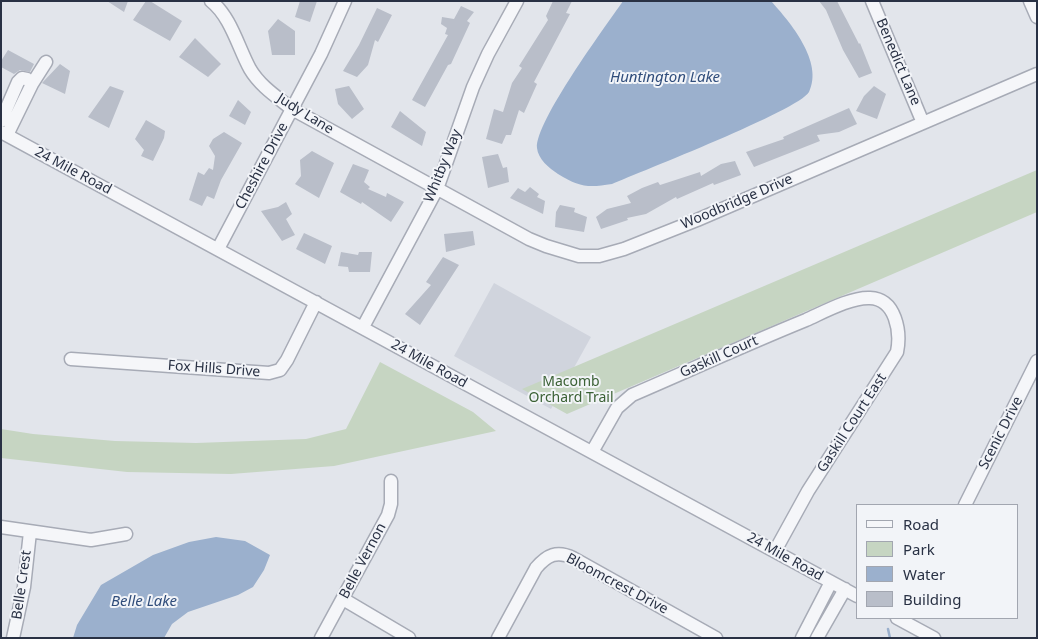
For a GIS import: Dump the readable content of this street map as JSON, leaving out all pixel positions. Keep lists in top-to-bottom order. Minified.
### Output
{"streets":{"street":["Benedict Lane","Judy Lane","Cheshire Drive","Whitby Way","24 Mile Road","Woodbridge Drive","Gaskill Court","Fox Hills Drive","Gaskill Court East","Scenic Drive","Belle Vernon","Bloomcrest Drive","Belle Crest"]},"crossings":[["Benedict Lane","Woodbridge Drive"],["Judy Lane","Cheshire Drive"],["Judy Lane","Whitby Way"],["Judy Lane","Woodbridge Drive"],["Cheshire Drive","24 Mile Road"],["Whitby Way","24 Mile Road"],["Whitby Way","Woodbridge Drive"],["24 Mile Road","Gaskill Court"],["24 Mile Road","Fox Hills Drive"],["24 Mile Road","Gaskill Court East"],["Gaskill Court","Gaskill Court East"]],"water":["Huntington Lake","Belle Lake"],"parks":["Macomb Orchard Trail"],"legend":["Road","Park","Water","Building"]}
